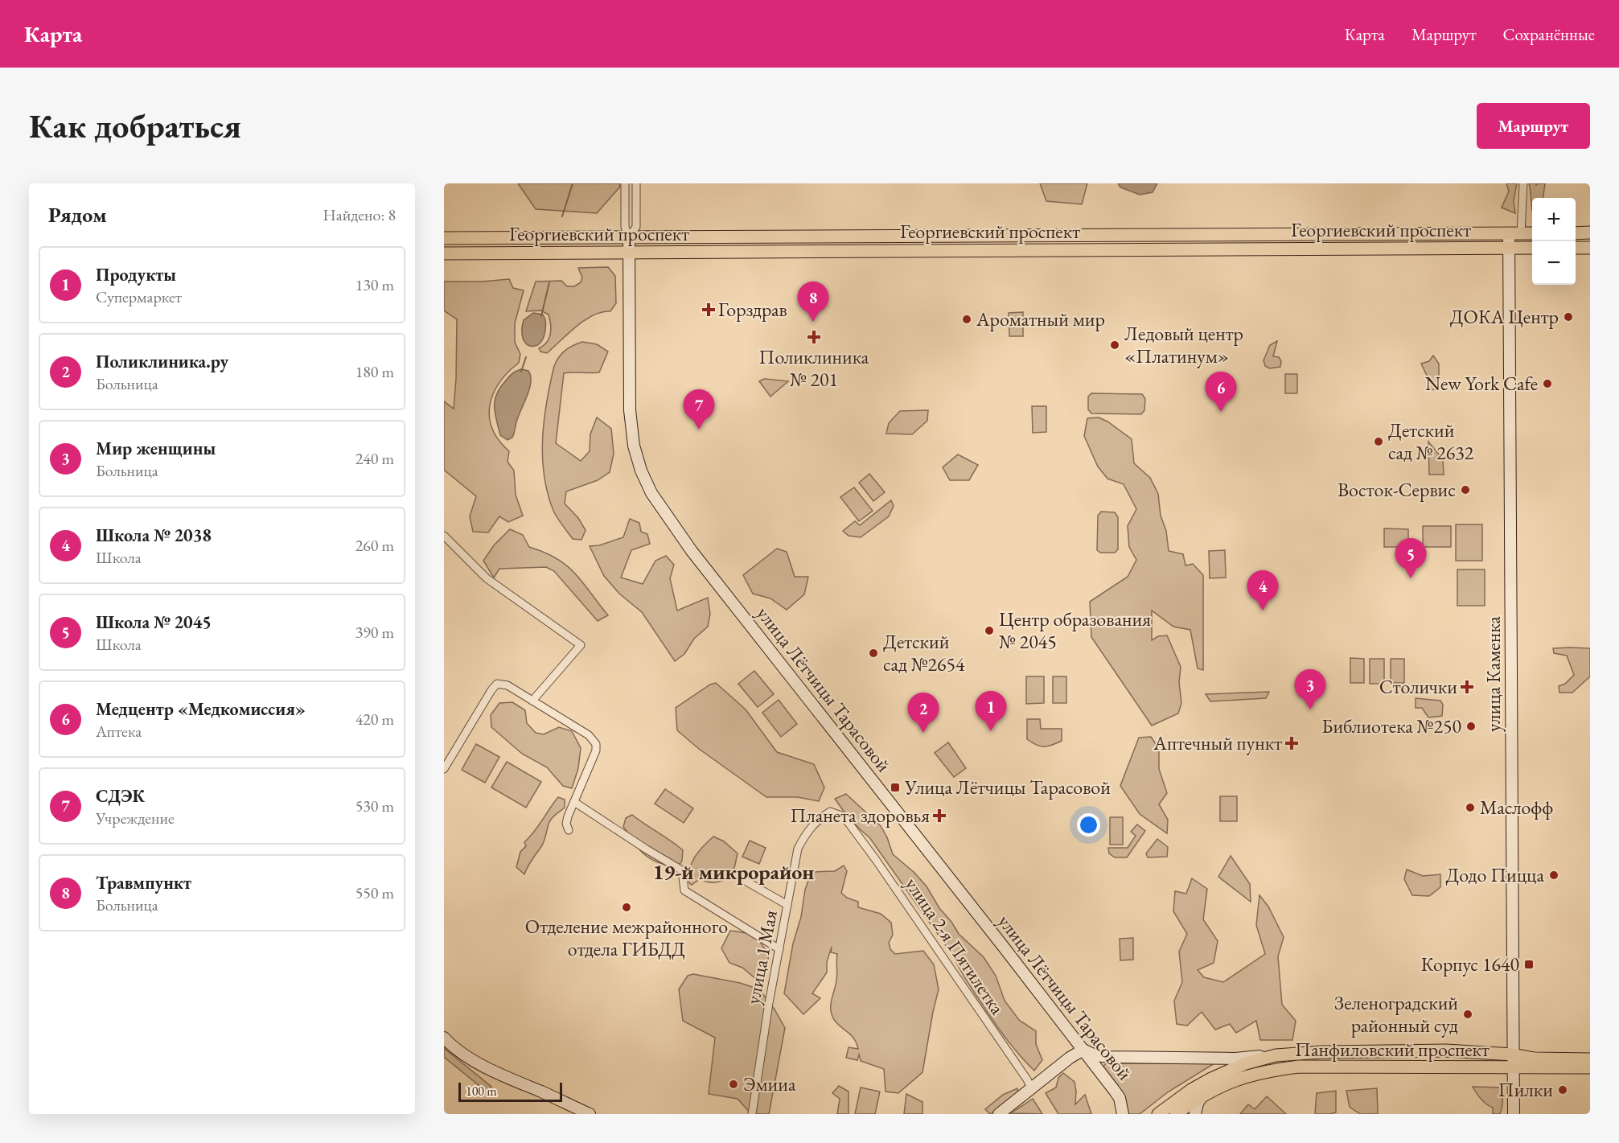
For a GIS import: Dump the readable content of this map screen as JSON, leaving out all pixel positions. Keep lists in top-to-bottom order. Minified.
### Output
{"streets":{"main road":["Георгиевский проспект","улица Каменка","улица Лётчицы Тарасовой","Панфиловский проспект"],"street":["улица 2-я Пятилетка","улица 1 Мая"]},"crossings":[["Георгиевский проспект","улица Каменка"],["Георгиевский проспект","улица Лётчицы Тарасовой"],["улица Каменка","Панфиловский проспект"],["улица 2-я Пятилетка","улица 1 Мая"]],"districts":["19-й микрорайон"],"places":{"health":["Горздрав","Поликлиника № 201","Столички","Аптечный пункт","Планета здоровья"],"other":["ДОКА Центр","Ароматный мир","Ледовый центр «Платинум»","New York Cafe","Детский сад № 2632","Восток-Сервис","Центр образования № 2045","Детский сад №2654","Библиотека №250","Маслофф","Додо Пицца","Отделение межрайонного отдела ГИБДД","Зеленоградский районный суд","Эмииа","Пилки"],"transit":["Улица Лётчицы Тарасовой","Корпус 1640"]},"scale_bar":"100 m","page":{"header":"Карта","nav":["Карта","Маршрут","Сохранённые"],"buttons":"Маршрут","title":"Как добраться","heading":["Рядом","Найдено: 8"],"map_buttons":["+","−"],"list":[{"mark":"1","name":"Продукты","note":"Супермаркет","value":"130 m"},{"mark":"2","name":"Поликлиника.ру","note":"Больница","value":"180 m"},{"mark":"3","name":"Мир женщины","note":"Больница","value":"240 m"},{"mark":"4","name":"Школа № 2038","note":"Школа","value":"260 m"},{"mark":"5","name":"Школа № 2045","note":"Школа","value":"390 m"},{"mark":"6","name":"Медцентр «Медкомиссия»","note":"Аптека","value":"420 m"},{"mark":"7","name":"СДЭК","note":"Учреждение","value":"530 m"},{"mark":"8","name":"Травмпункт","note":"Больница","value":"550 m"}],"pins":["8","6","7","5","4","3","1","2"],"scale":"100 m"}}
